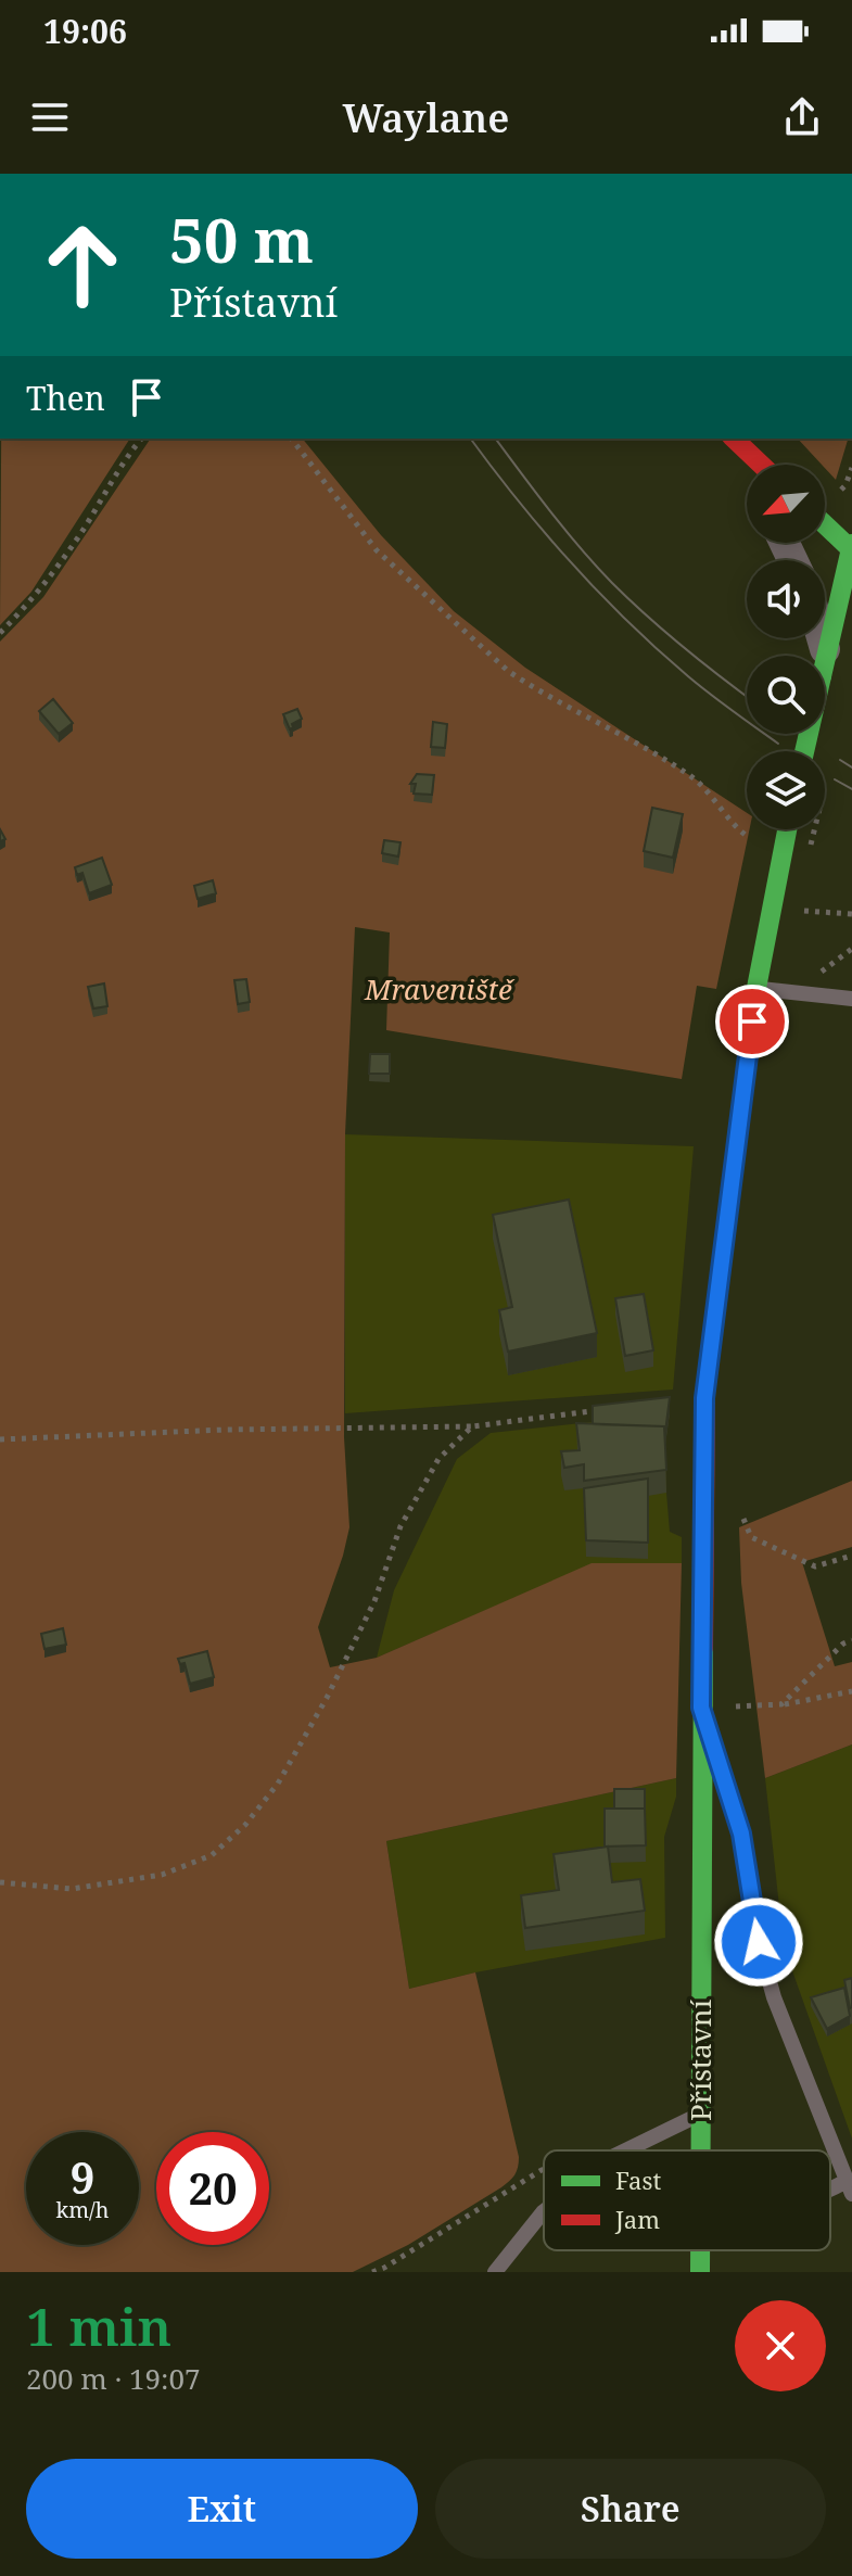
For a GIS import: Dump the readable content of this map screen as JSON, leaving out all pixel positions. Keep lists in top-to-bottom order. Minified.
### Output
{"streets":{"street":["Přístavní"]},"parks":["Mraveniště"],"legend":["Fast","Jam"],"north":"bottom left","page":{"status":"19:06","header":"Waylane","turn":["50 m","Přístavní"],"then":"Then","speed":"9 km/h","limit":"20","heading":["1 min","200 m · 19:07"],"buttons":["Exit","Share"]}}
